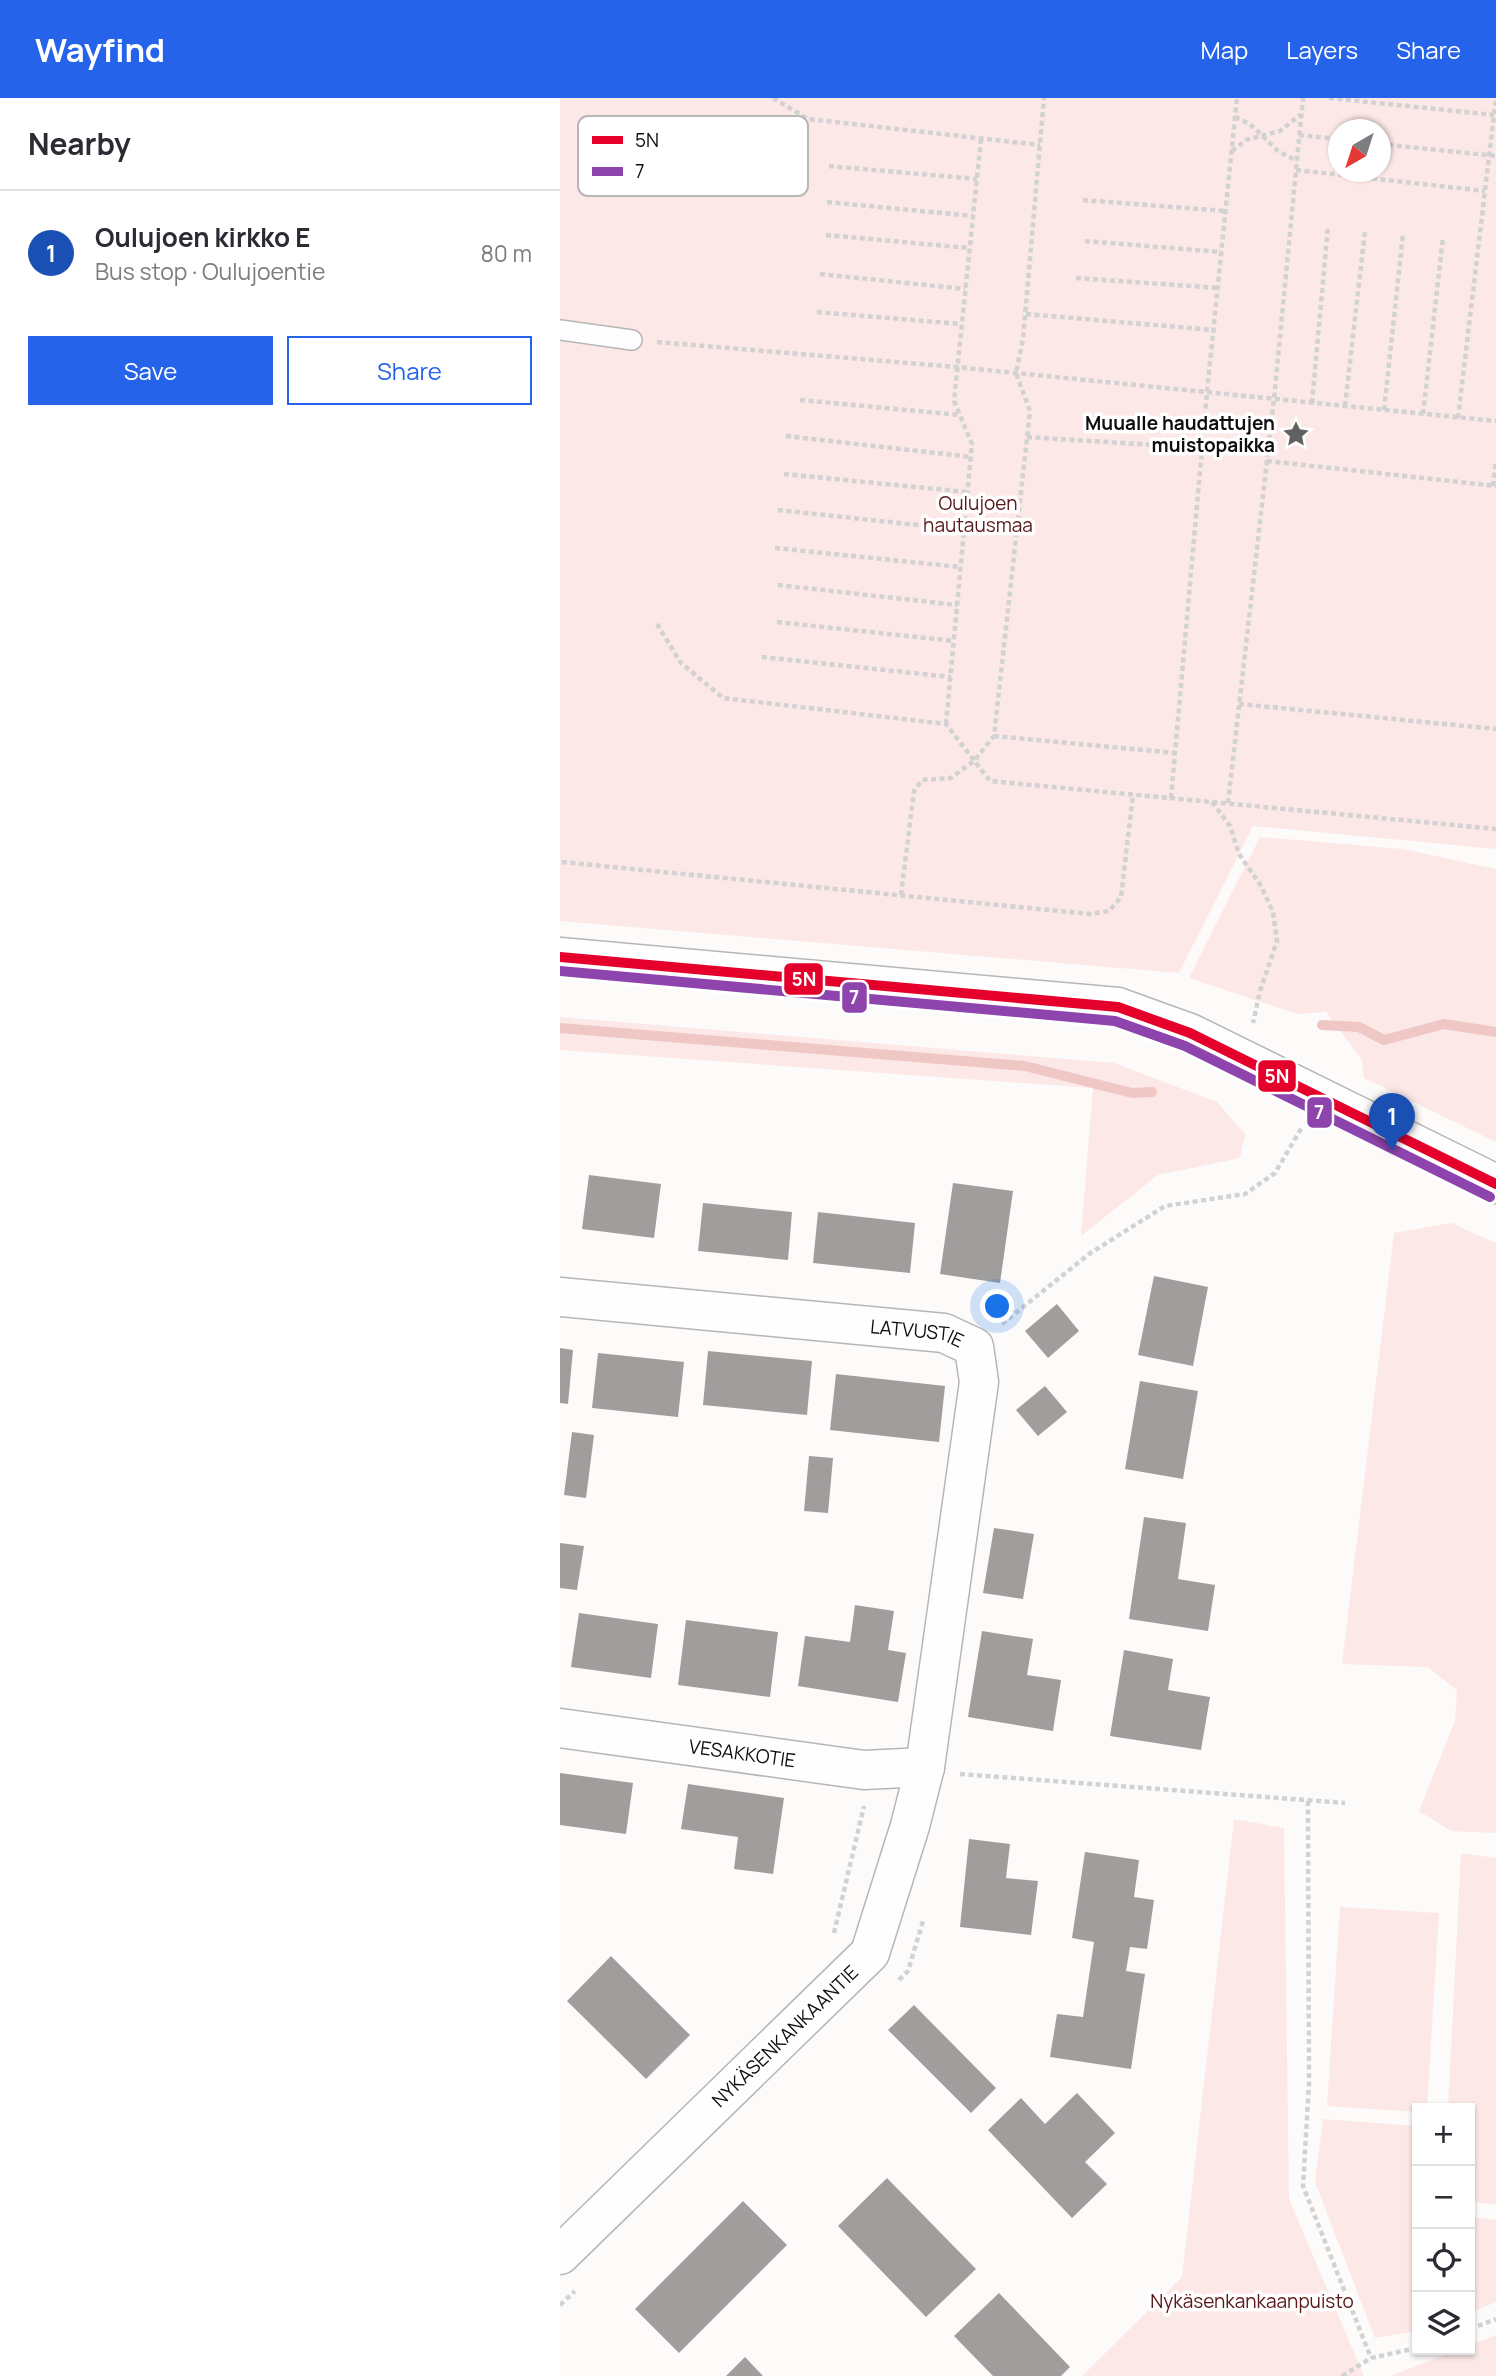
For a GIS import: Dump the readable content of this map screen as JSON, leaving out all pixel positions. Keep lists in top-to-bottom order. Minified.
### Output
{"streets":{"street":["LATVUSTIE","VESAKKOTIE","NYKÄSENKANKAANTIE"]},"crossings":[["LATVUSTIE","VESAKKOTIE"],["LATVUSTIE","NYKÄSENKANKAANTIE"],["VESAKKOTIE","NYKÄSENKANKAANTIE"]],"parks":["Oulujoen hautausmaa","Nykäsenkankaanpuisto"],"places":{"place":["Muualle haudattujen muistopaikka"]},"lines":["transit line 5N","transit line 7"],"legend":["5N","7"],"north":"bottom left","page":{"header":"Wayfind","nav":["Map","Layers","Share"],"heading":"Nearby","list":[{"mark":"1","name":"Oulujoen kirkko E","note":"Bus stop · Oulujoentie","value":"80 m"}],"buttons":["Save","Share"],"pins":"1","map_buttons":["+","−"]}}
